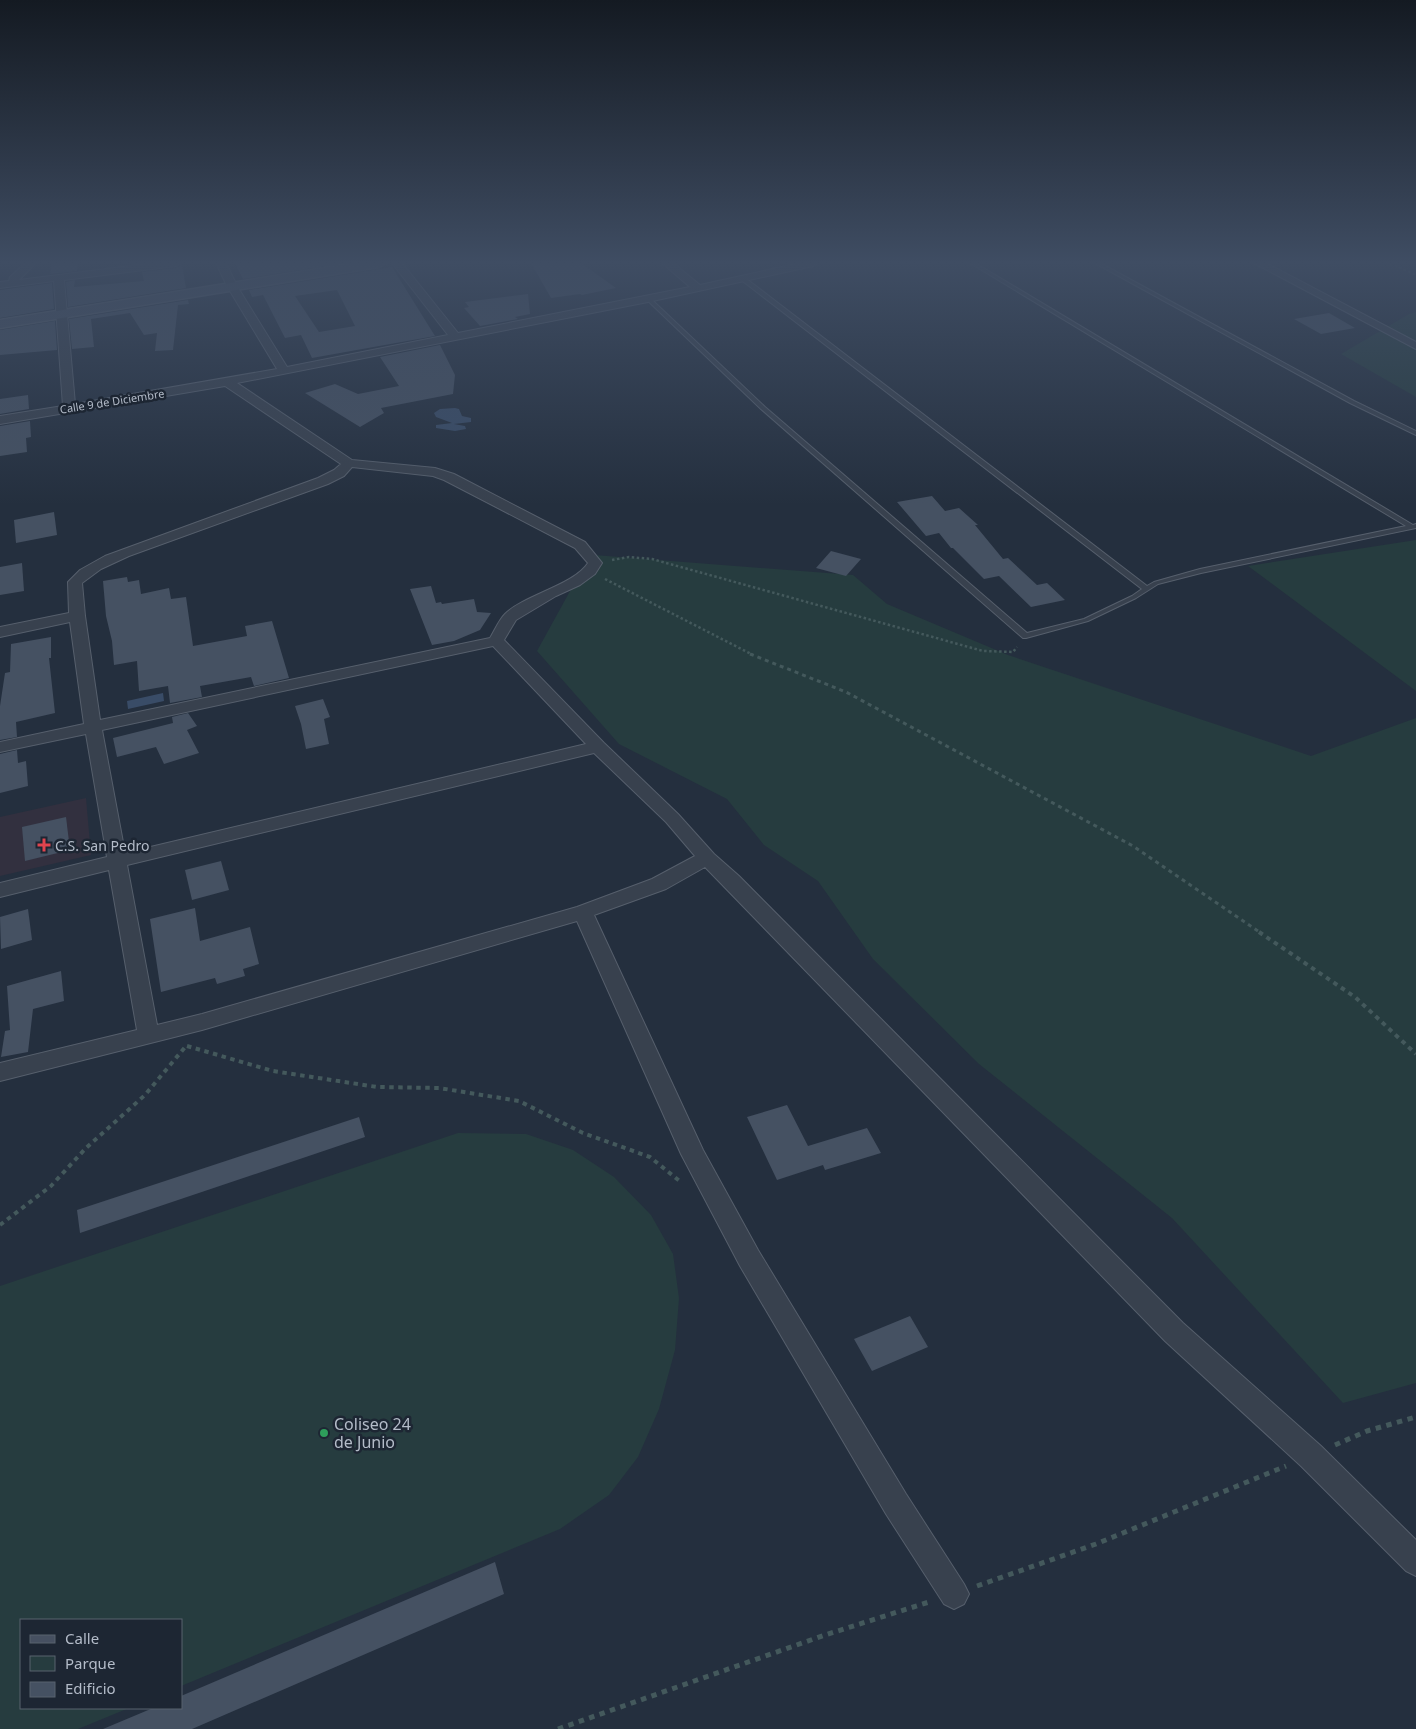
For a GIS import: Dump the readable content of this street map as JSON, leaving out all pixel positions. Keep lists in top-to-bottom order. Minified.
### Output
{"streets":{"street":["Calle 9 de Diciembre"]},"places":{"health":["C.S. San Pedro"],"other":["Coliseo 24 de Junio"]},"legend":["Calle","Parque","Edificio"]}
